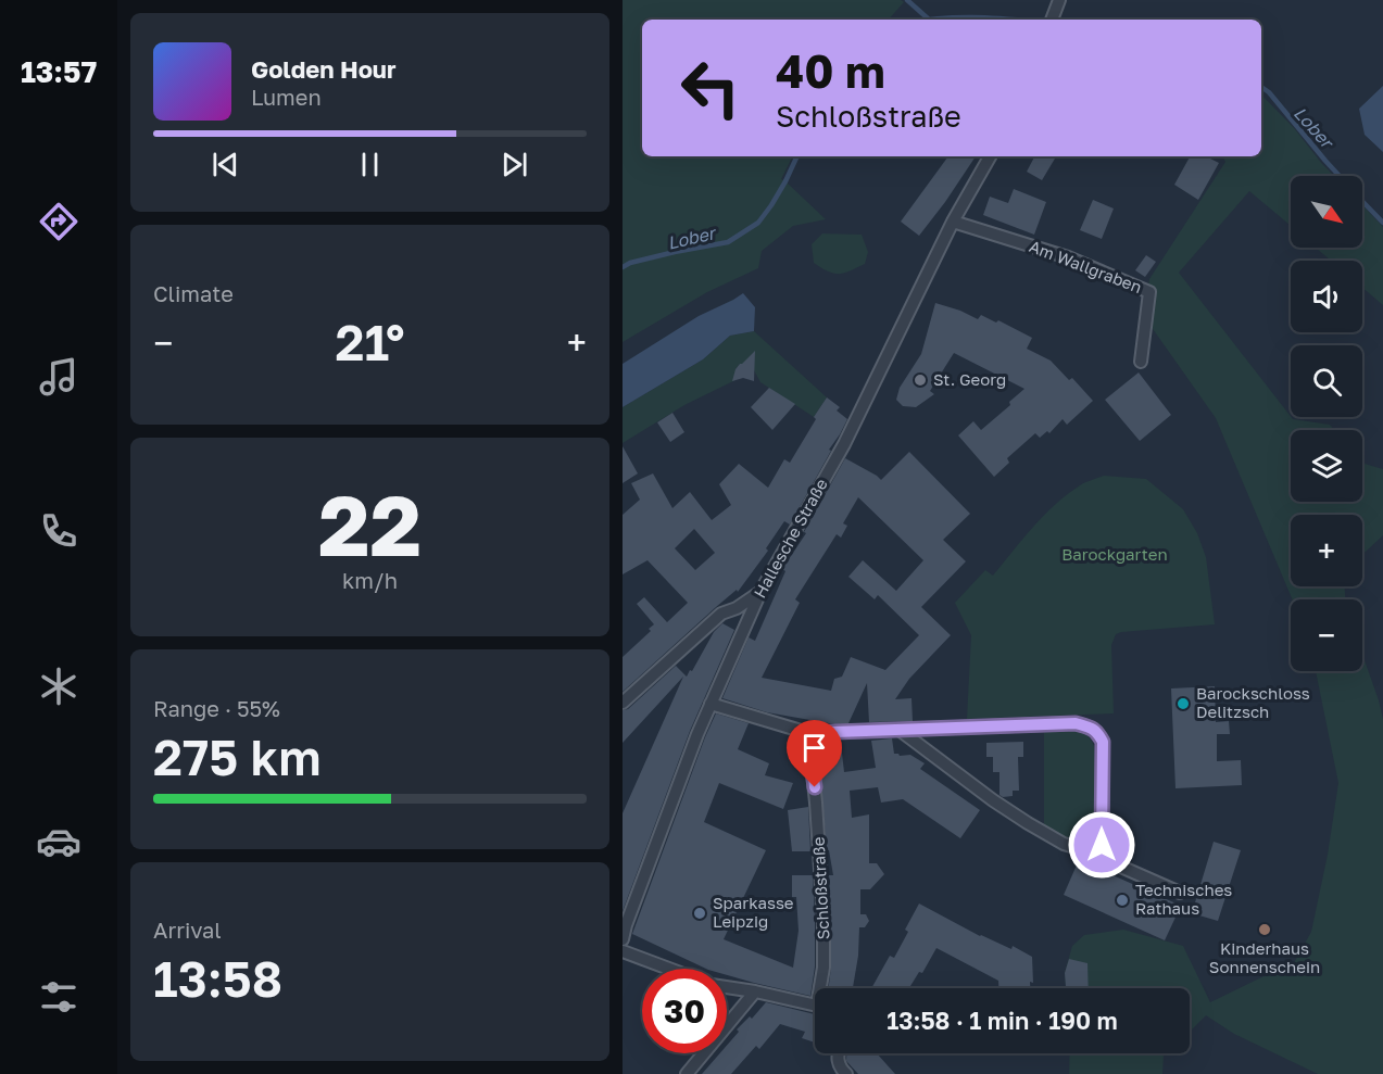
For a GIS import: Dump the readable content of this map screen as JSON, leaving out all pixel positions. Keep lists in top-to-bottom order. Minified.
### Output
{"streets":{"street":["Am Wallgraben","Hallesche Straße","Schloßstraße"]},"crossings":[["Am Wallgraben","Hallesche Straße"]],"water":["Lober"],"parks":["Barockgarten"],"places":["St. Georg","Barockschloss Delitzsch","Technisches Rathaus","Sparkasse Leipzig","Kinderhaus Sonnenschein"],"north":"bottom right","page":{"tabs":"13:57","turn":["40 m","Schloßstraße"],"song":["Golden Hour","Lumen"],"map_buttons":["+","−"],"tile":["Climate",["22","km/h"],["Range · 55%","275 km"],["Arrival","13:58"]],"heat":["−","21°","+"],"limit":"30","trip":"13:58 · 1 min · 190 m"}}
